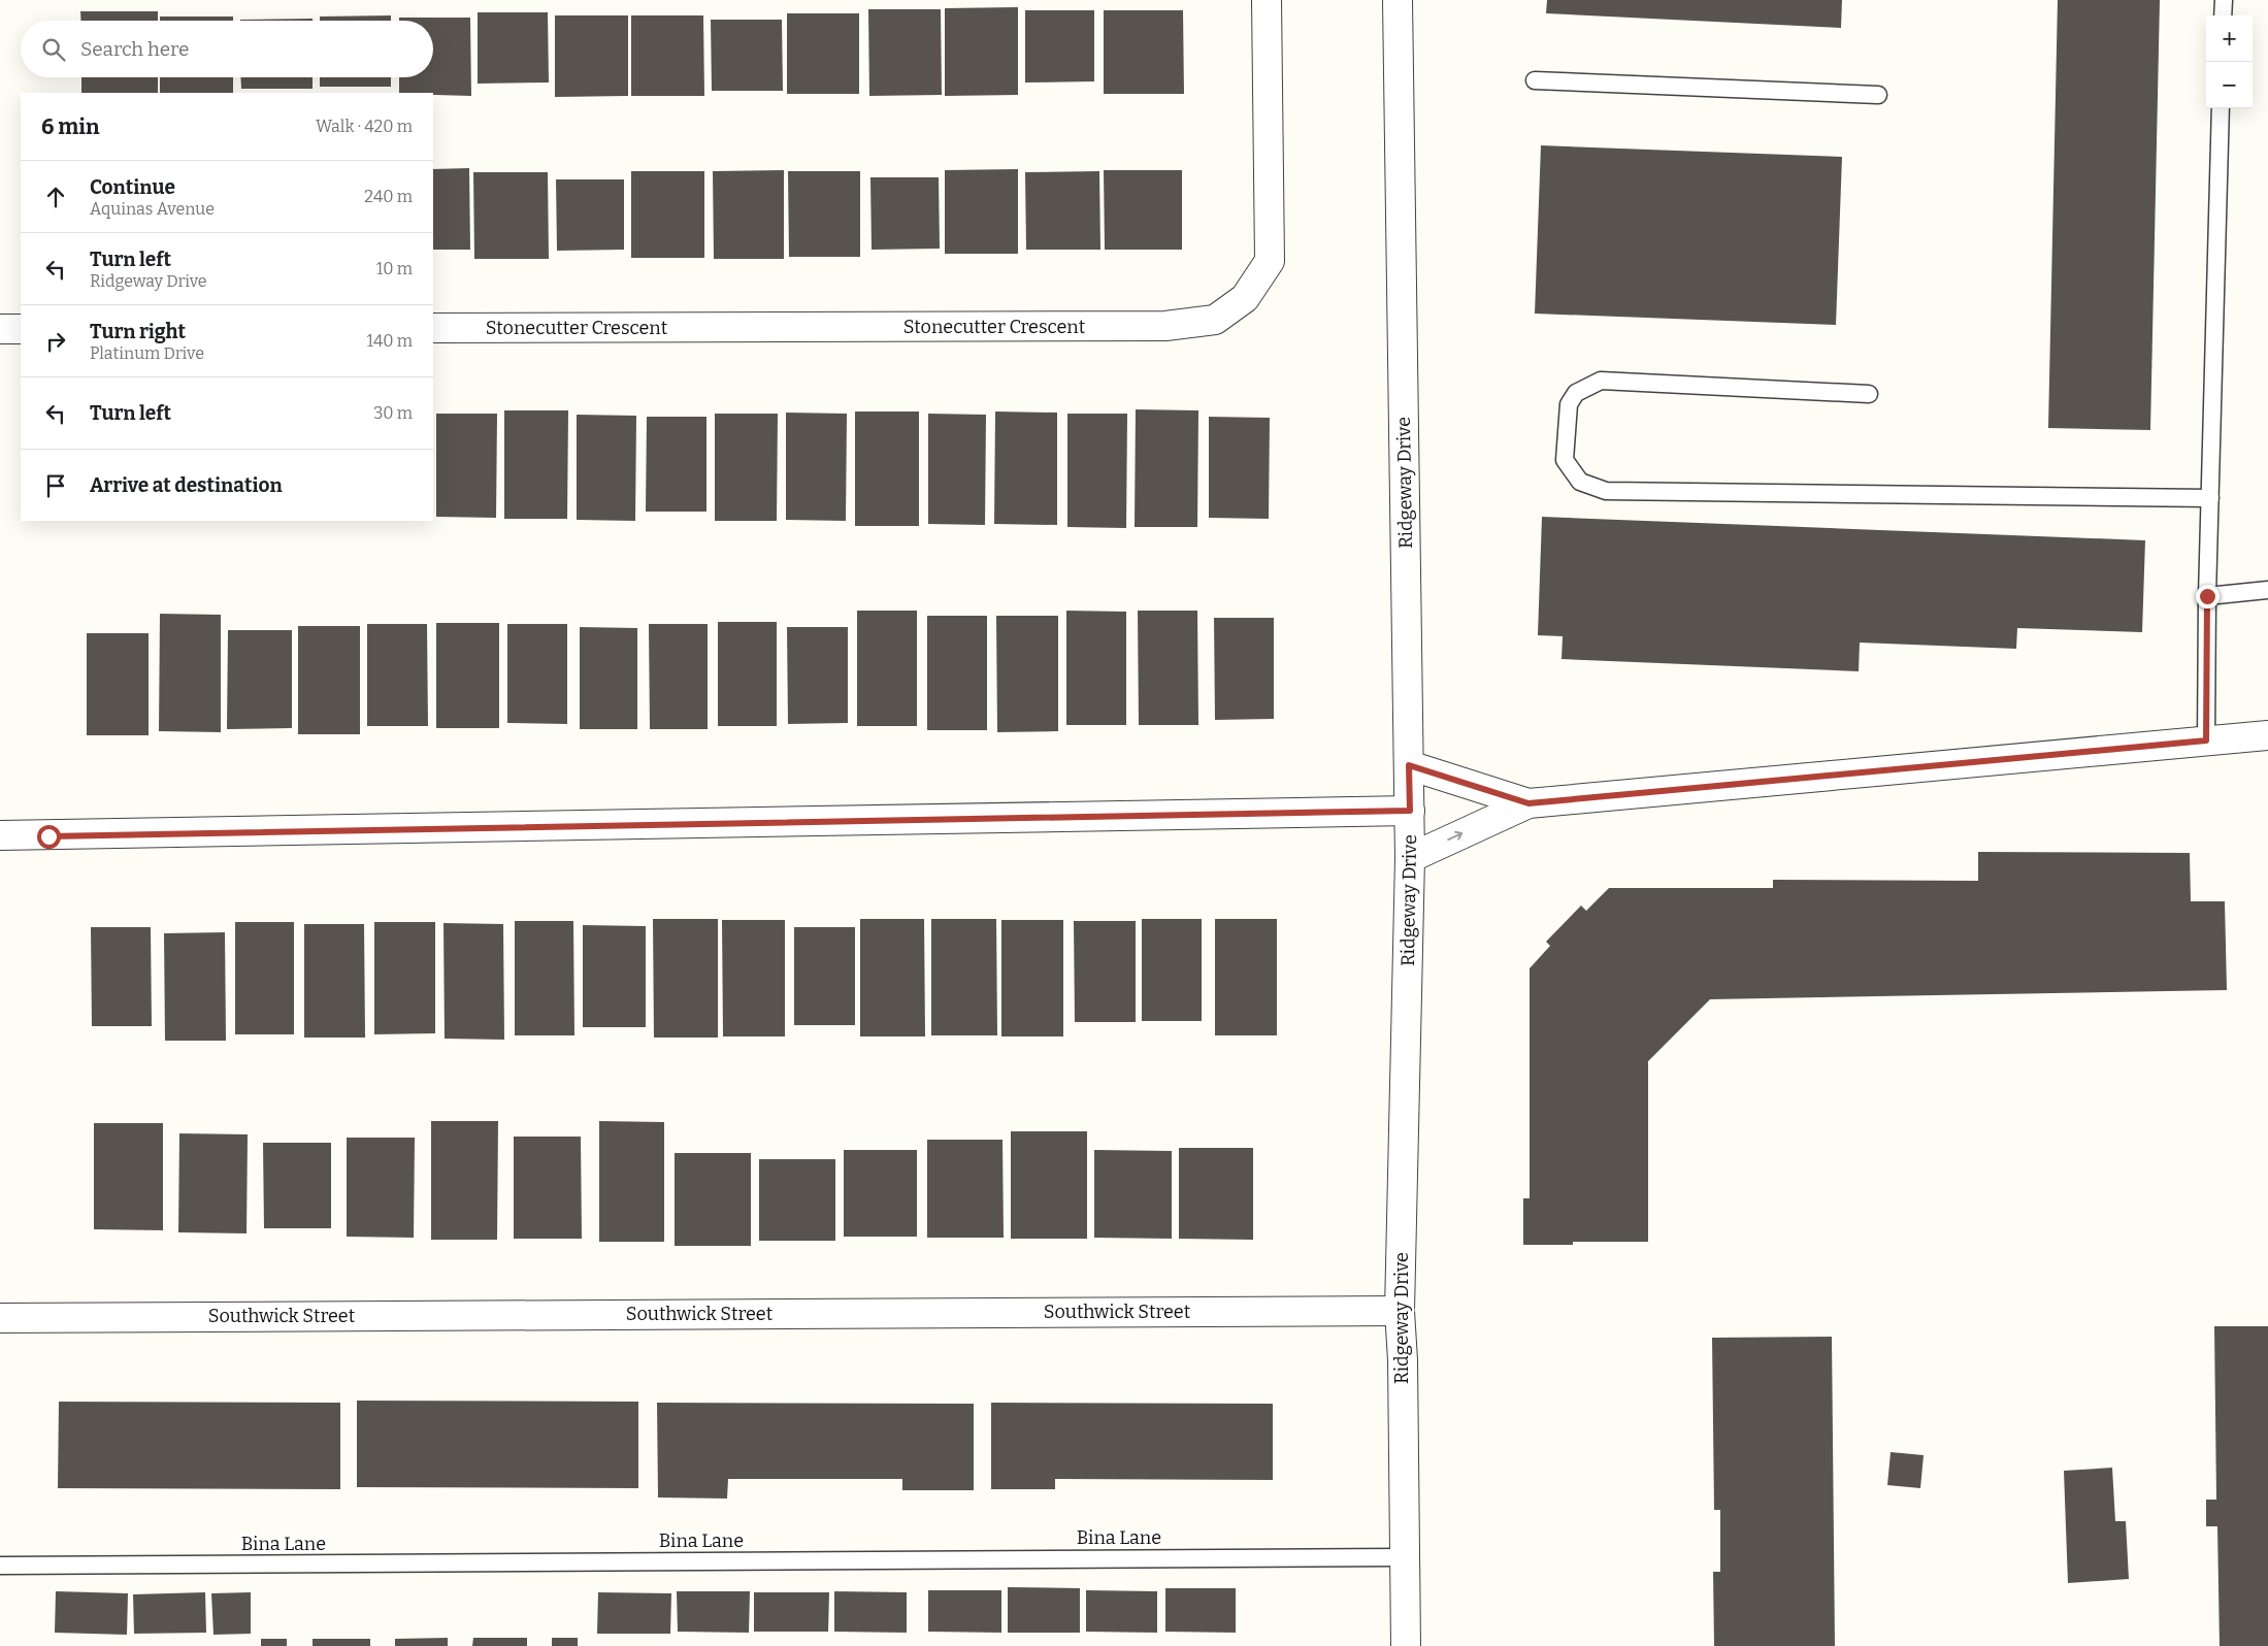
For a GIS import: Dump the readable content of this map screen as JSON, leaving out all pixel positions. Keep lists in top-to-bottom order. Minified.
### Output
{"streets":{"street":["Stonecutter Crescent","Ridgeway Drive","Southwick Street"],"lane":["Bina Lane"]},"crossings":[["Ridgeway Drive","Southwick Street"],["Ridgeway Drive","Bina Lane"]],"page":{"map_buttons":["+","−"],"search":"Search here","heading":["6 min","Walk · 420 m"],"list":[["Continue","Aquinas Avenue","240 m"],["Turn left","Ridgeway Drive","10 m"],["Turn right","Platinum Drive","140 m"],["Turn left","30 m"],"Arrive at destination"]}}
